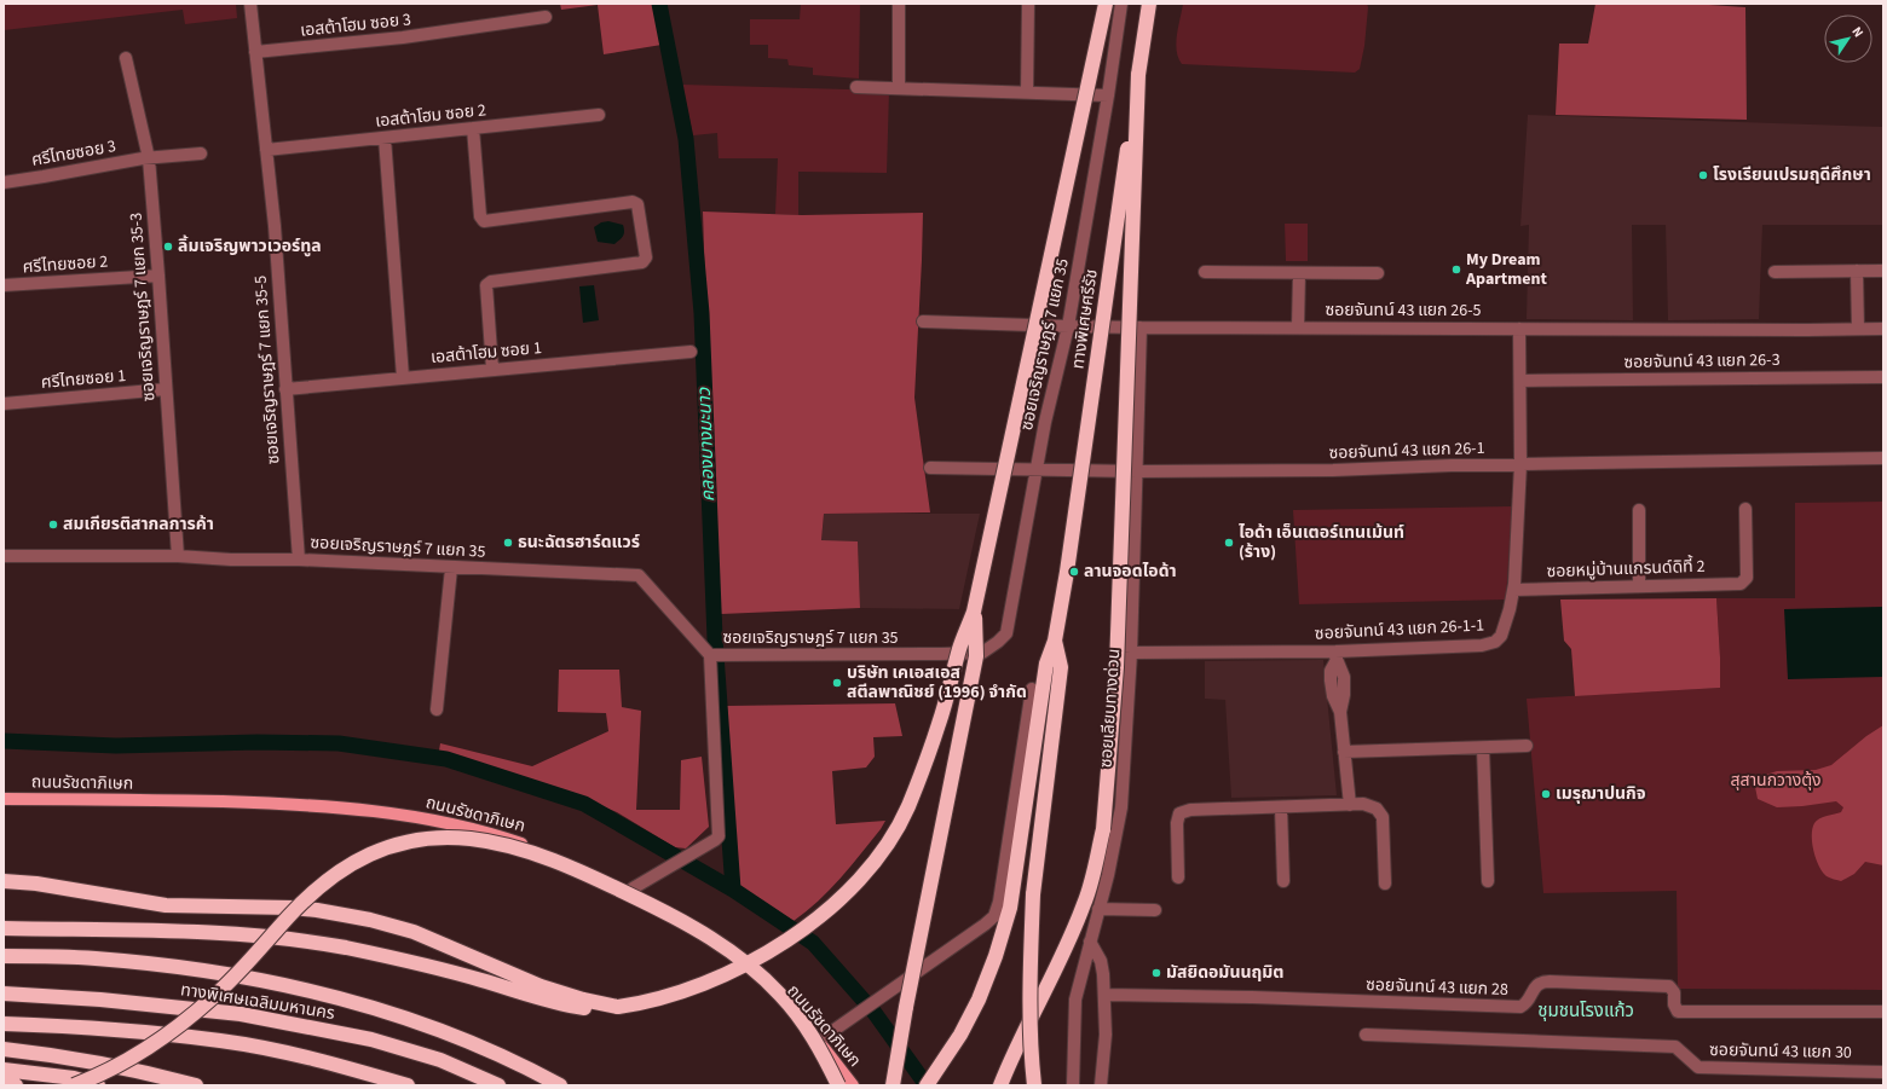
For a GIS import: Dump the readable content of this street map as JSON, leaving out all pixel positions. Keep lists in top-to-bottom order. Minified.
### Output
{"streets":{"highway":["ทางพิเศษศรีรัช","ทางพิเศษเฉลิมมหานคร"],"main road":["ถนนรัชดาภิเษก"],"street":["เอสต้าโฮม ซอย 3","เอสต้าโฮม ซอย 2","ศรีไทยซอย 3","ศรีไทยซอย 2","ซอยเจริญราษฎร์ 7 แยก 35-3","ซอยจันทน์ 43 แยก 26-5","ซอยเจริญราษฎร์ 7 แยก 35","เอสต้าโฮม ซอย 1","ซอยจันทน์ 43 แยก 26-3","ซอยเจริญราษฎร์ 7 แยก 35-5","ศรีไทยซอย 1","ซอยจันทน์ 43 แยก 26-1","ซอยหมู่บ้านแกรนด์ดิที้ 2","ซอยจันทน์ 43 แยก 26-1-1","ซอยเลียบทางด่วน","ซอยจันทน์ 43 แยก 28","ซอยจันทน์ 43 แยก 30"]},"crossings":[["เอสต้าโฮม ซอย 3","ซอยเจริญราษฎร์ 7 แยก 35-5"],["เอสต้าโฮม ซอย 2","ซอยเจริญราษฎร์ 7 แยก 35-5"],["ศรีไทยซอย 3","ซอยเจริญราษฎร์ 7 แยก 35-3"],["ศรีไทยซอย 2","ซอยเจริญราษฎร์ 7 แยก 35-3"],["ซอยเจริญราษฎร์ 7 แยก 35-3","ซอยเจริญราษฎร์ 7 แยก 35"],["ซอยเจริญราษฎร์ 7 แยก 35-3","ศรีไทยซอย 1"],["ซอยจันทน์ 43 แยก 26-5","ซอยเจริญราษฎร์ 7 แยก 35"],["ซอยจันทน์ 43 แยก 26-5","ซอยจันทน์ 43 แยก 26-1-1"],["ซอยจันทน์ 43 แยก 26-5","ซอยเลียบทางด่วน"],["ซอยเจริญราษฎร์ 7 แยก 35","ซอยเจริญราษฎร์ 7 แยก 35-5"],["ซอยเจริญราษฎร์ 7 แยก 35","ซอยจันทน์ 43 แยก 26-1"],["เอสต้าโฮม ซอย 1","ซอยเจริญราษฎร์ 7 แยก 35-5"],["ซอยจันทน์ 43 แยก 26-3","ซอยจันทน์ 43 แยก 26-1-1"],["ซอยจันทน์ 43 แยก 26-1","ซอยจันทน์ 43 แยก 26-1-1"],["ซอยจันทน์ 43 แยก 26-1","ซอยเลียบทางด่วน"],["ซอยหมู่บ้านแกรนด์ดิที้ 2","ซอยจันทน์ 43 แยก 26-1-1"],["ซอยจันทน์ 43 แยก 26-1-1","ซอยเลียบทางด่วน"]],"districts":["ชุมชนโรงแก้ว"],"water":["คลองบางมะนาว"],"parks":["สุสานกวางตุ้ง"],"places":["โรงเรียนเปรมฤดีศึกษา","ลิ้มเจริญพาวเวอร์ทูล","My Dream Apartment","สมเกียรติสากลการค้า","ธนะฉัตรฮาร์ดแวร์","ไอด้า เอ็นเตอร์เทนเม้นท์ (ร้าง)","ลานจอดไอด้า","บริษัท เคเอสเอส สตีลพาณิชย์ (1996) จำกัด","เมรุฌาปนกิจ","มัสยิดอมันนฤมิต"],"north":"top right"}
